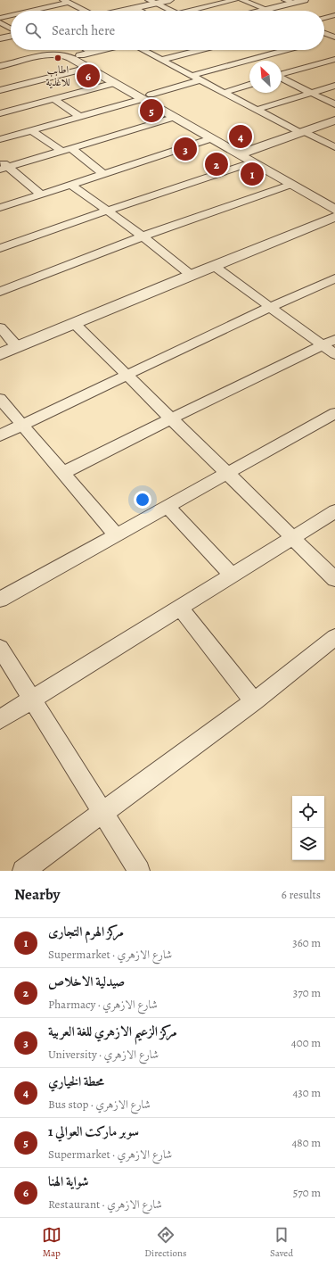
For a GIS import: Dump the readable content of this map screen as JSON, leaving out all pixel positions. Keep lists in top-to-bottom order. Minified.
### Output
{"places":["اطابب للاغذية"],"north":"top left","page":{"search":"Search here","pins":["6","5","4","3","2","1"],"heading":["Nearby","6 results"],"list":[{"mark":"1","name":"مركز الهرم التجارى","note":"Supermarket · شارع الازهري","value":"360 m"},{"mark":"2","name":"صيدلية الاخلاص","note":"Pharmacy · شارع الازهري","value":"370 m"},{"mark":"3","name":"مركز الزعيم الازهري للغة العربية","note":"University · شارع الازهري","value":"400 m"},{"mark":"4","name":"محطة الخياري","note":"Bus stop · شارع الازهري","value":"430 m"},{"mark":"5","name":"سوبر ماركت العوالي 1","note":"Supermarket · شارع الازهري","value":"480 m"},{"mark":"6","name":"شواية الهنا","note":"Restaurant · شارع الازهري","value":"570 m"}],"nav":["Map","Directions","Saved"]}}
